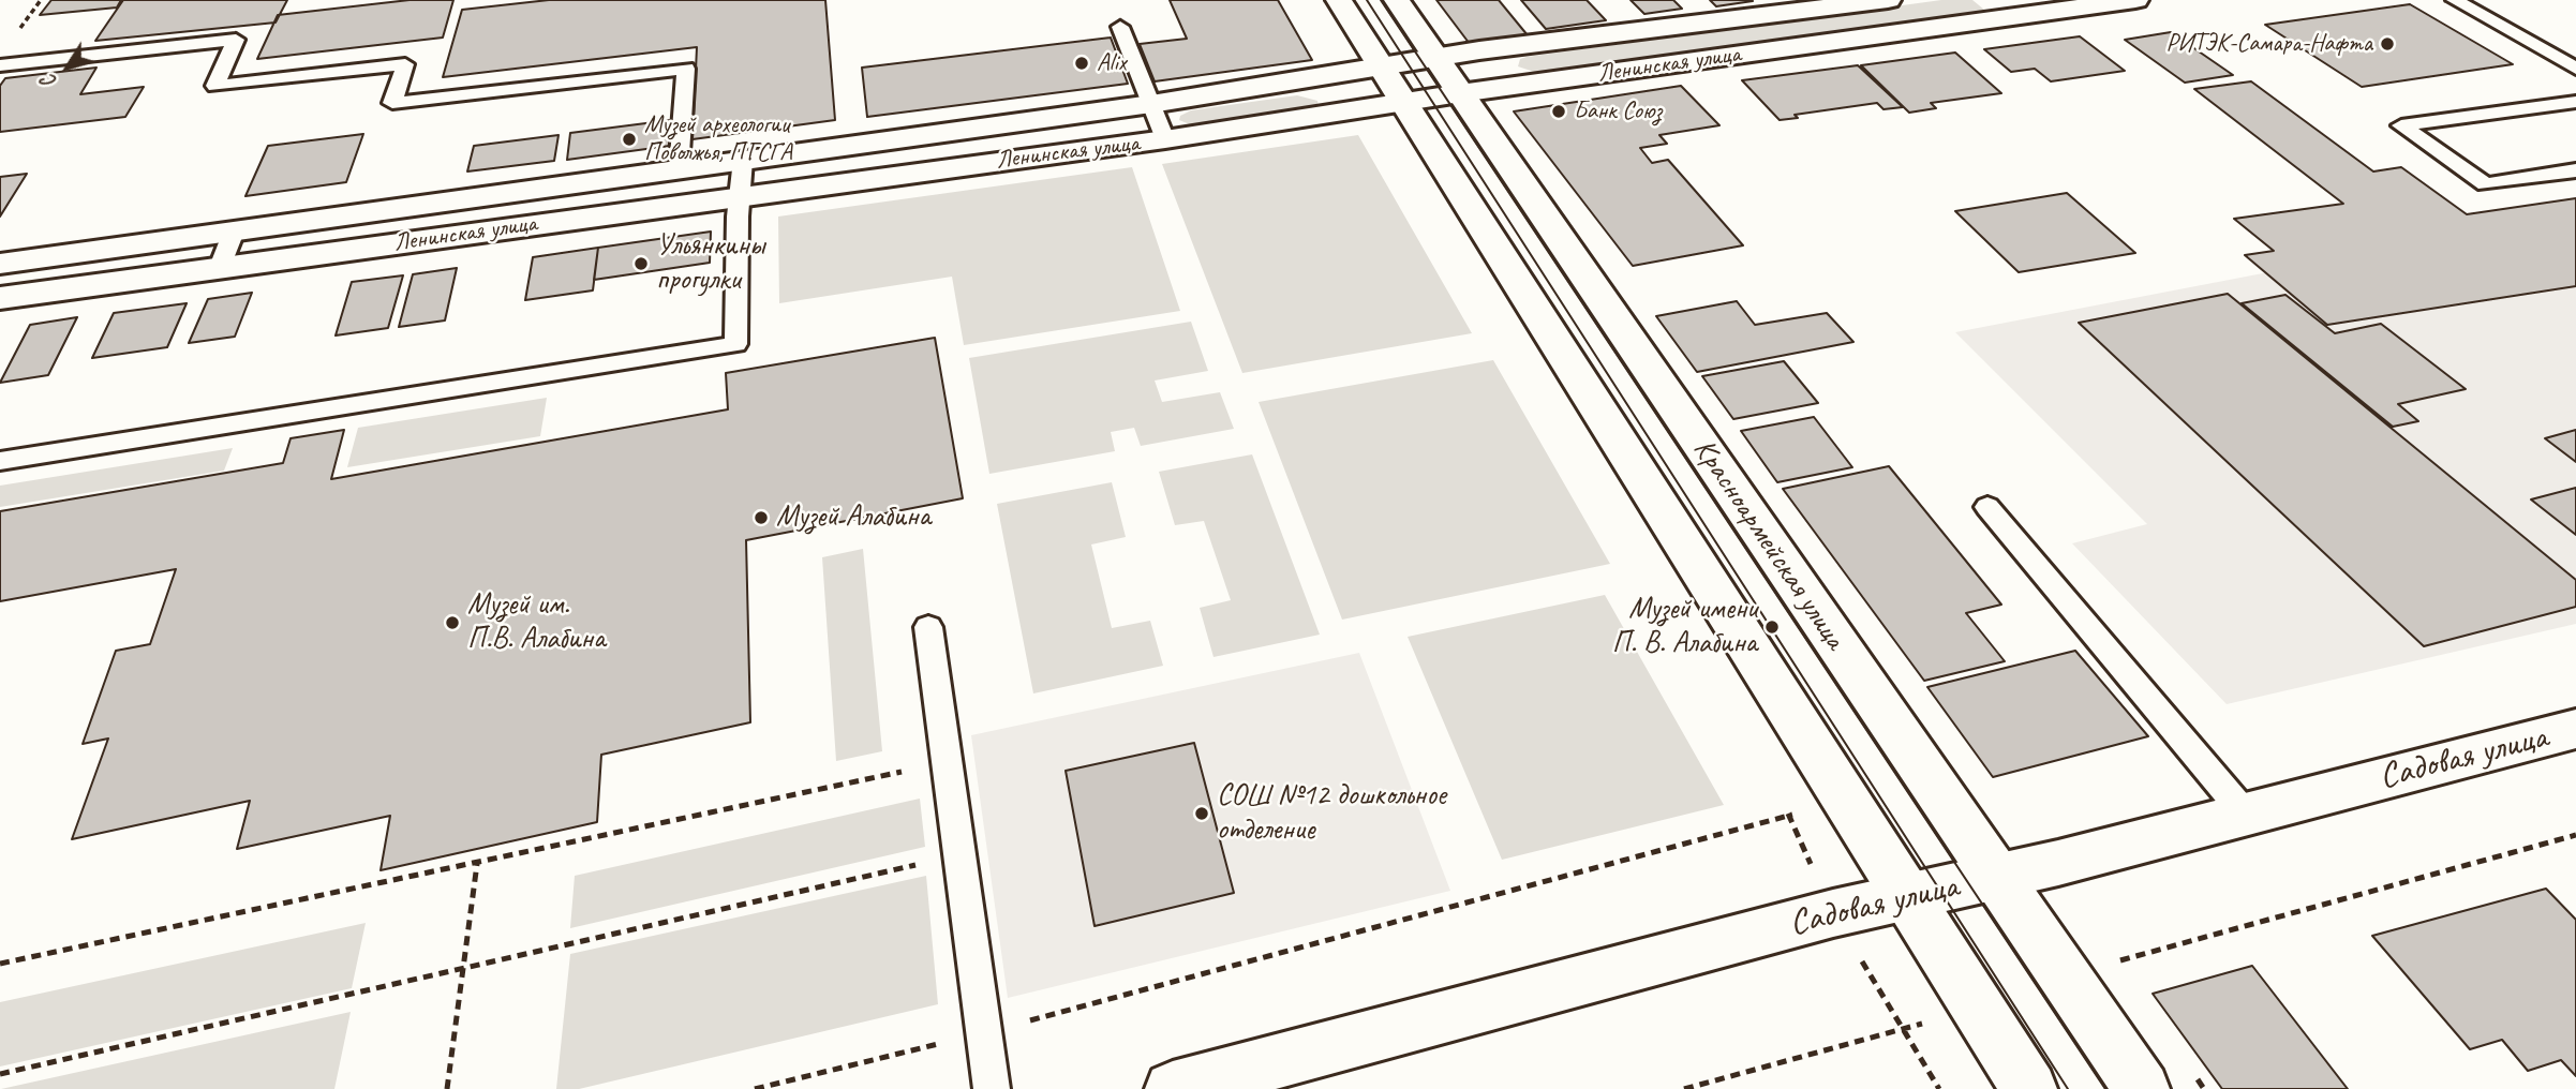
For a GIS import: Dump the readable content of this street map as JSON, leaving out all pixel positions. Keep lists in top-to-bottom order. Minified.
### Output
{"streets":{"street":["Ленинская улица","Красноармейская улица","Садовая улица"]},"crossings":[["Ленинская улица","Красноармейская улица"],["Красноармейская улица","Садовая улица"]],"places":["РИТЭК-Самара-Нафта","Alix","Банк Союз","Музей археологии Поволжья, ПГСГА","Ульянкины прогулки","Музей Алабина","Музей им. П.В. Алабина","Музей имени П. В. Алабина","СОШ №12 дошкольное отделение"],"north":"bottom left"}
